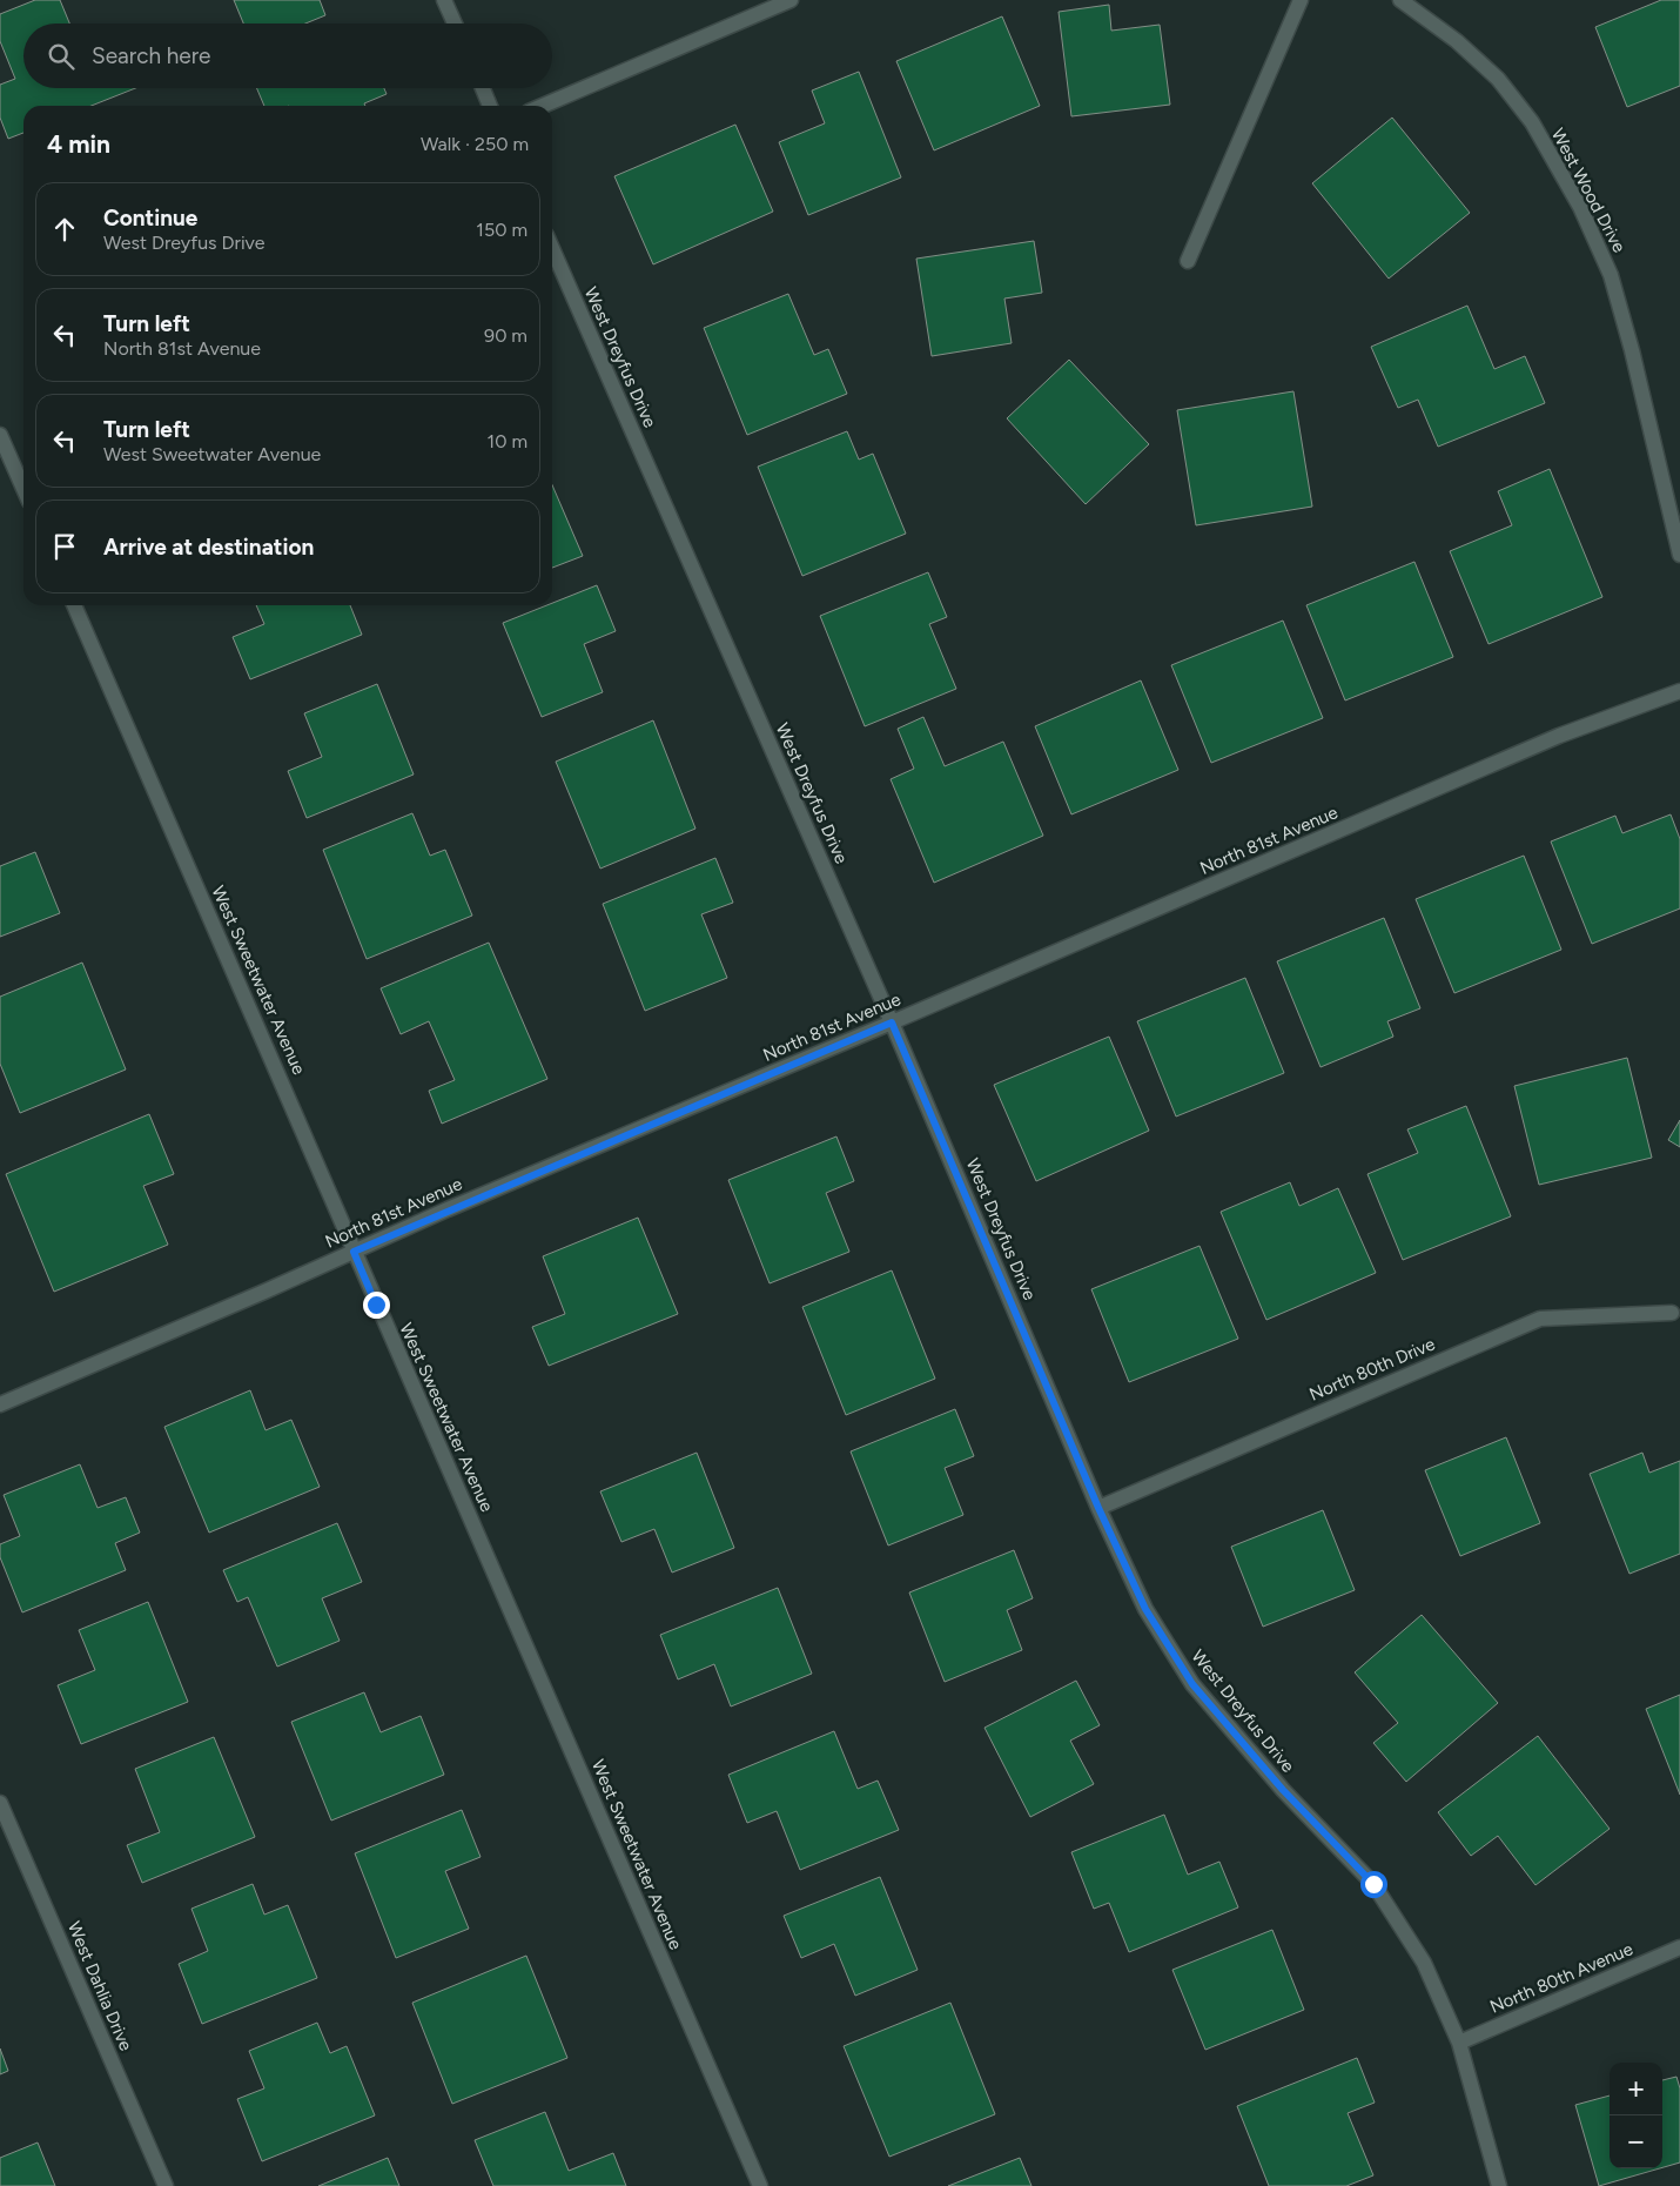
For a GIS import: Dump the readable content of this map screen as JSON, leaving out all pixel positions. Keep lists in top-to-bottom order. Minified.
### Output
{"streets":{"street":["West Wood Drive","West Dreyfus Drive","North 81st Avenue","West Sweetwater Avenue","North 80th Drive","North 80th Avenue","West Dahlia Drive"]},"crossings":[["West Dreyfus Drive","North 81st Avenue"],["West Dreyfus Drive","North 80th Drive"],["West Dreyfus Drive","North 80th Avenue"],["North 81st Avenue","West Sweetwater Avenue"]],"page":{"search":"Search here","heading":["4 min","Walk · 250 m"],"list":[["Continue","West Dreyfus Drive","150 m"],["Turn left","North 81st Avenue","90 m"],["Turn left","West Sweetwater Avenue","10 m"],"Arrive at destination"],"map_buttons":["+","−"]}}
